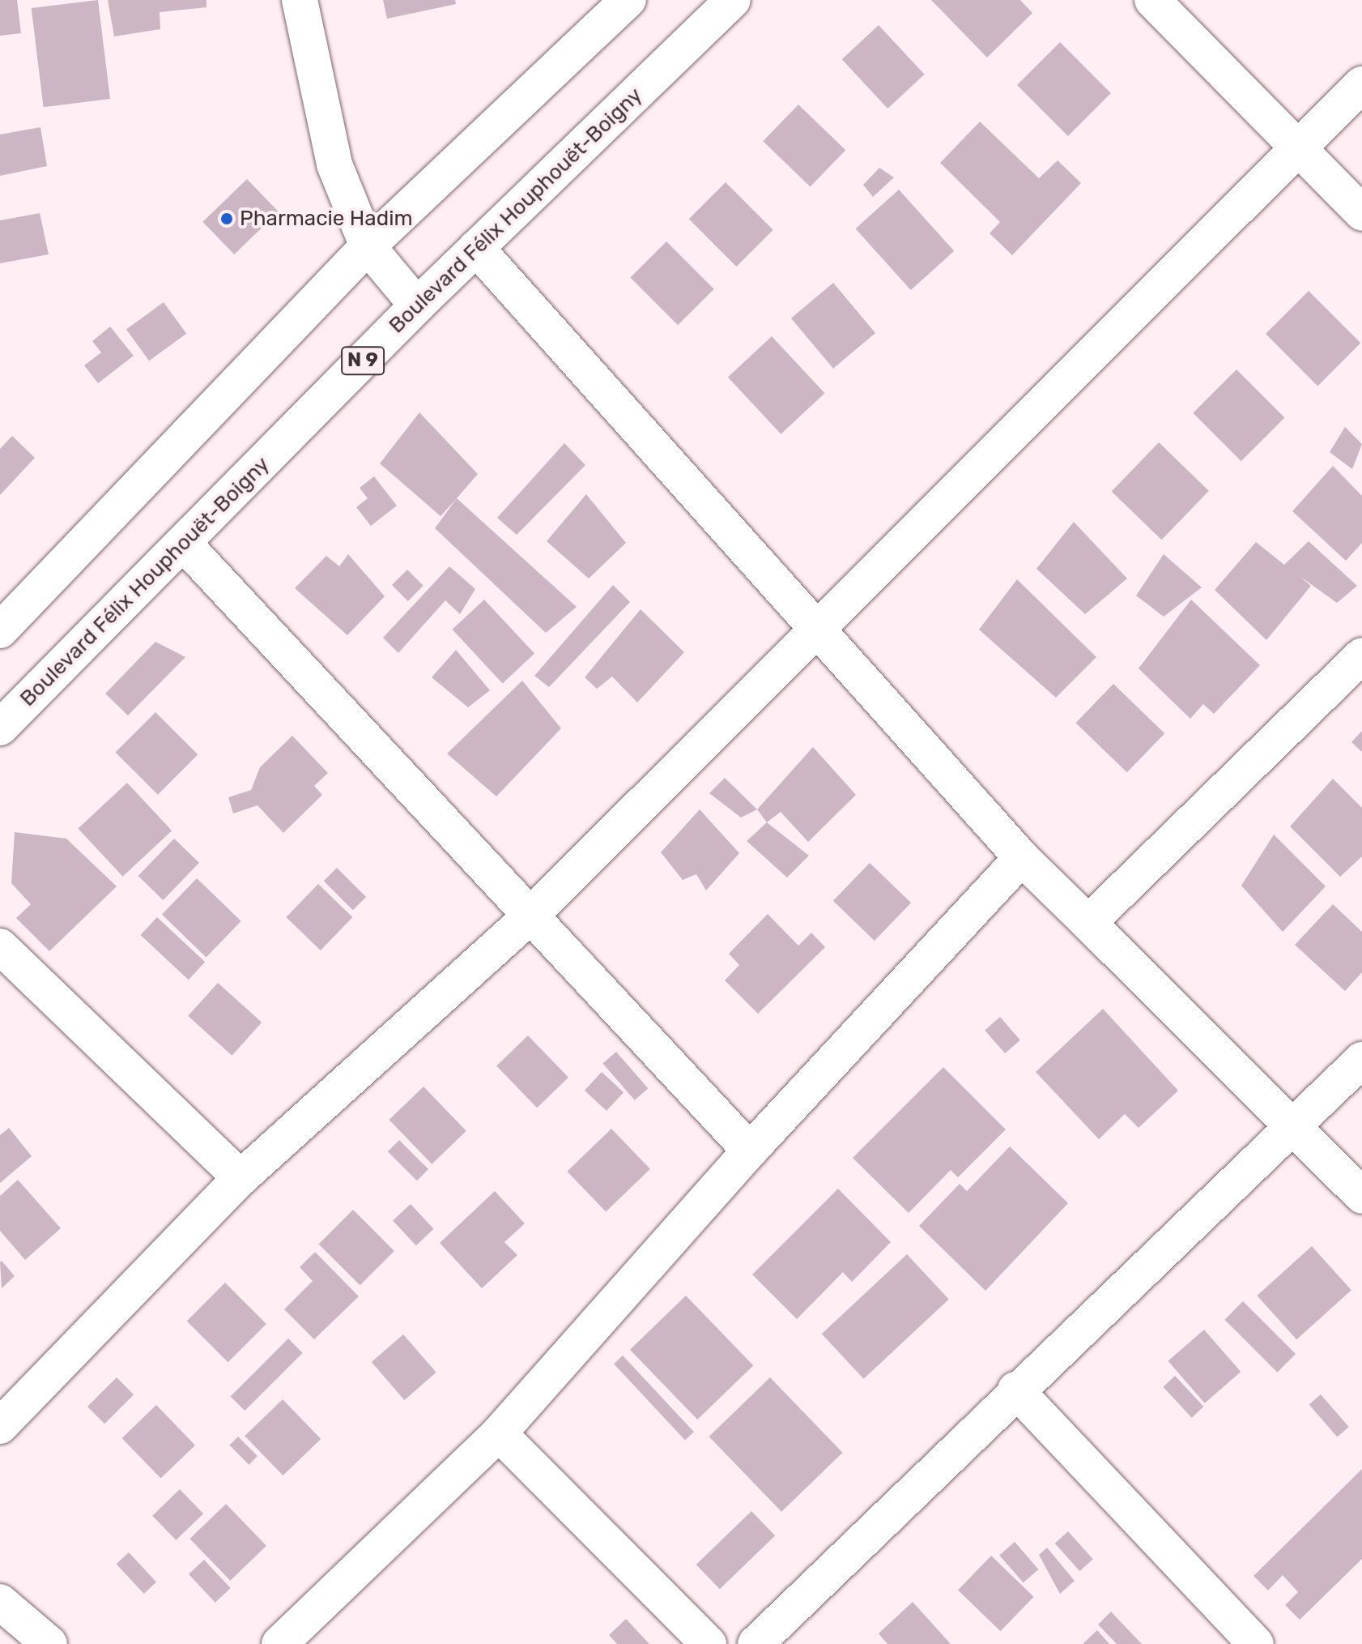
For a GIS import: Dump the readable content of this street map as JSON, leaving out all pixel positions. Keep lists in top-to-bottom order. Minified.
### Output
{"streets":{"street":["Boulevard Félix Houphouët-Boigny","N 9"]},"places":["Pharmacie Hadim"]}
